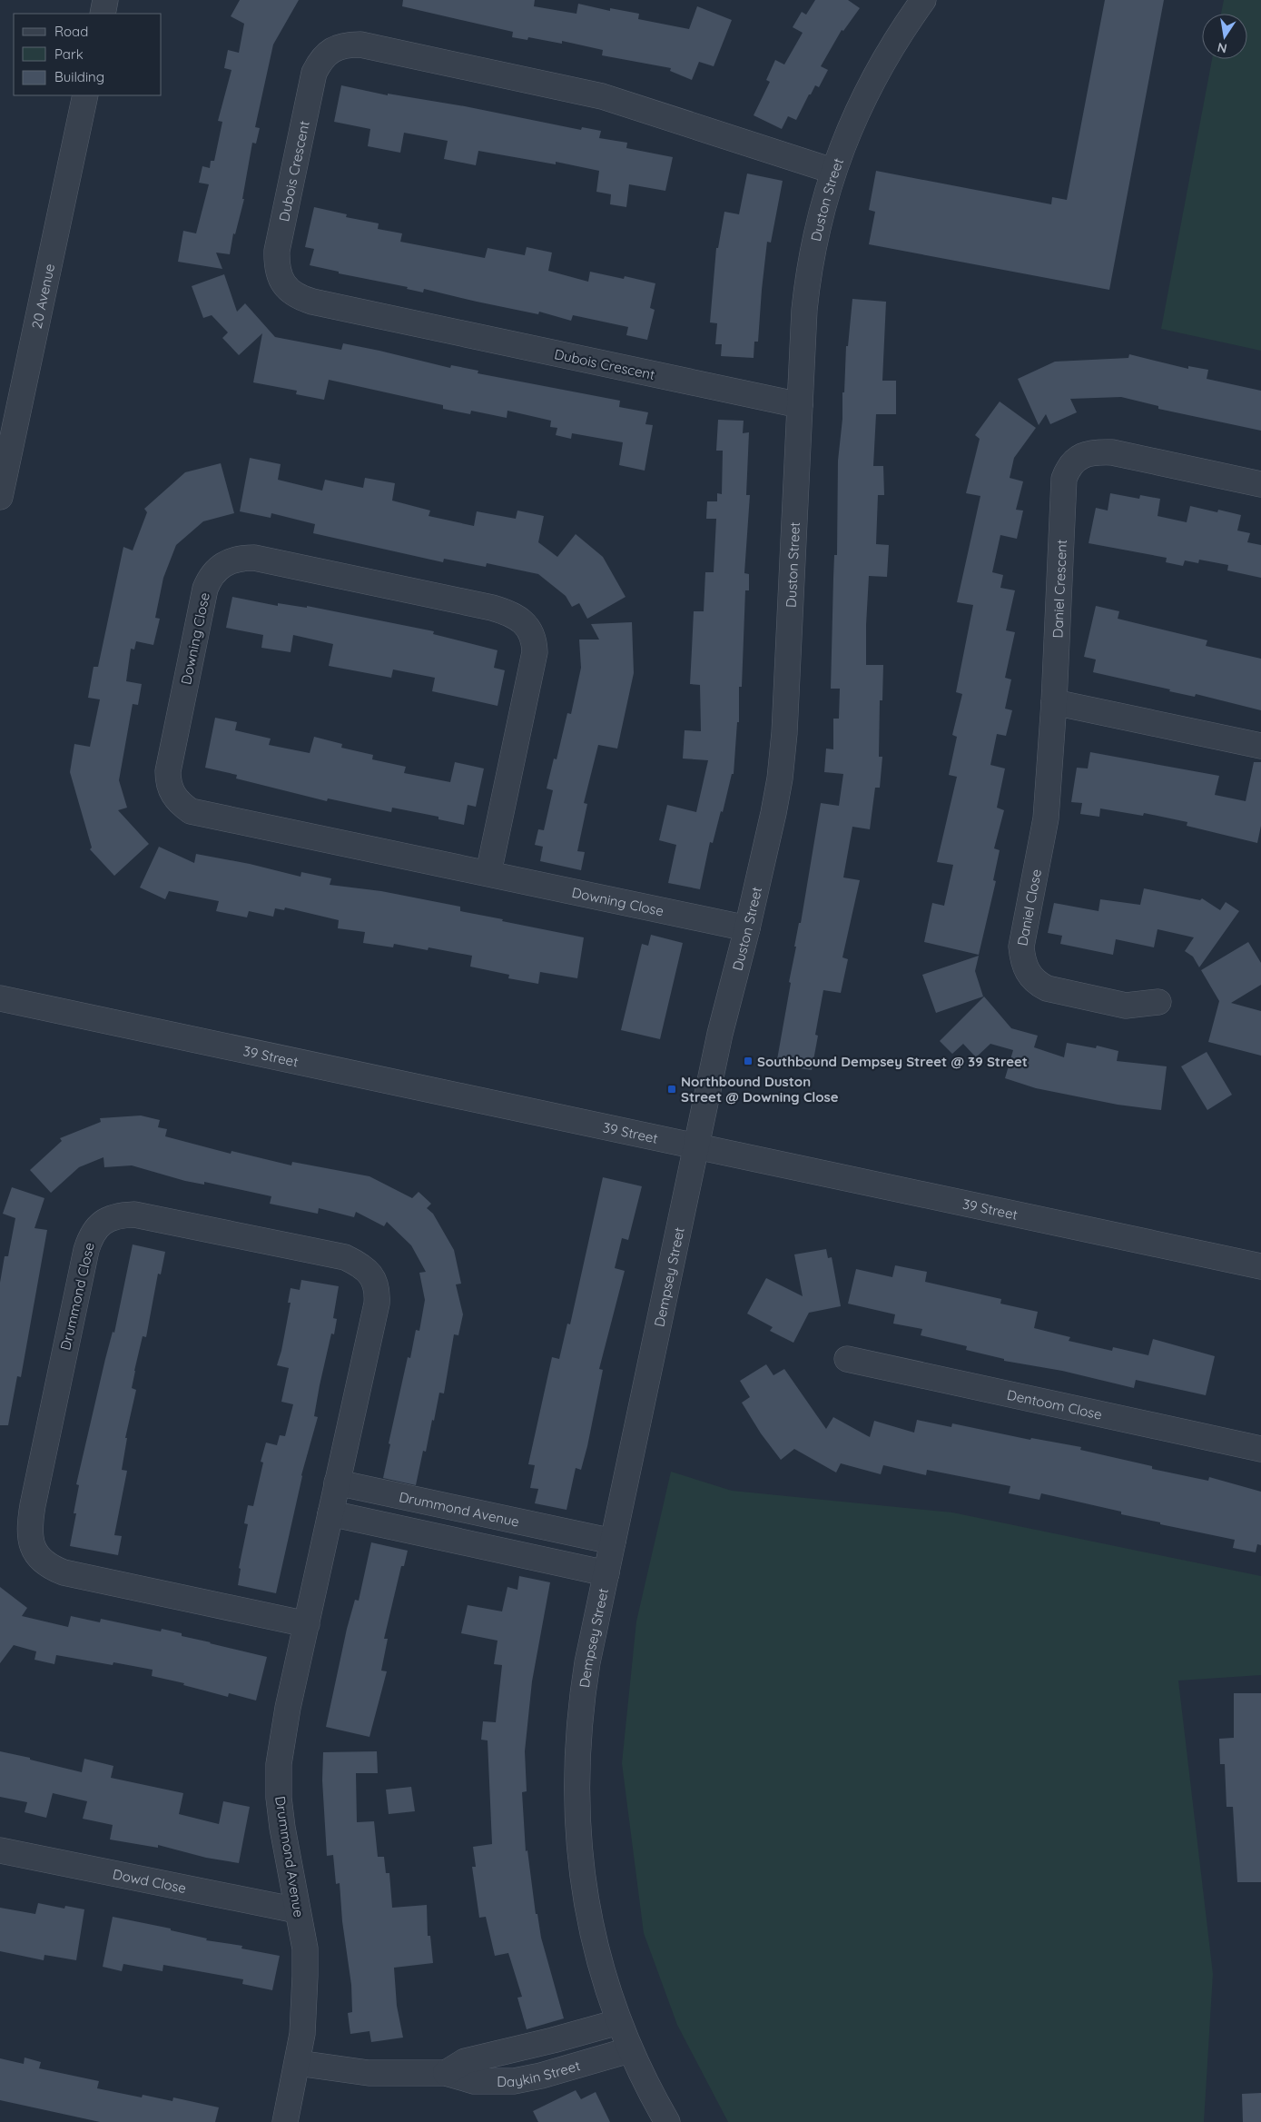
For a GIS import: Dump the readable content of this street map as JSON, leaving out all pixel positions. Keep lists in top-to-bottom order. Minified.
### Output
{"streets":{"street":["Dubois Crescent","Duston Street","20 Avenue","Daniel Crescent","Downing Close","Daniel Close","39 Street","Dempsey Street","Drummond Close","Dentoom Close","Drummond Avenue","Dowd Close","Daykin Street"]},"crossings":[["Dubois Crescent","Duston Street"],["Duston Street","Downing Close"],["Duston Street","39 Street"],["Duston Street","Dempsey Street"],["Daniel Crescent","Daniel Close"],["39 Street","Dempsey Street"],["Dempsey Street","Drummond Avenue"],["Dempsey Street","Daykin Street"],["Drummond Close","Drummond Avenue"],["Drummond Avenue","Dowd Close"],["Drummond Avenue","Daykin Street"]],"places":{"transit":["Southbound Dempsey Street @ 39 Street","Northbound Duston Street @ Downing Close"]},"legend":["Road","Park","Building"],"north":"bottom"}
